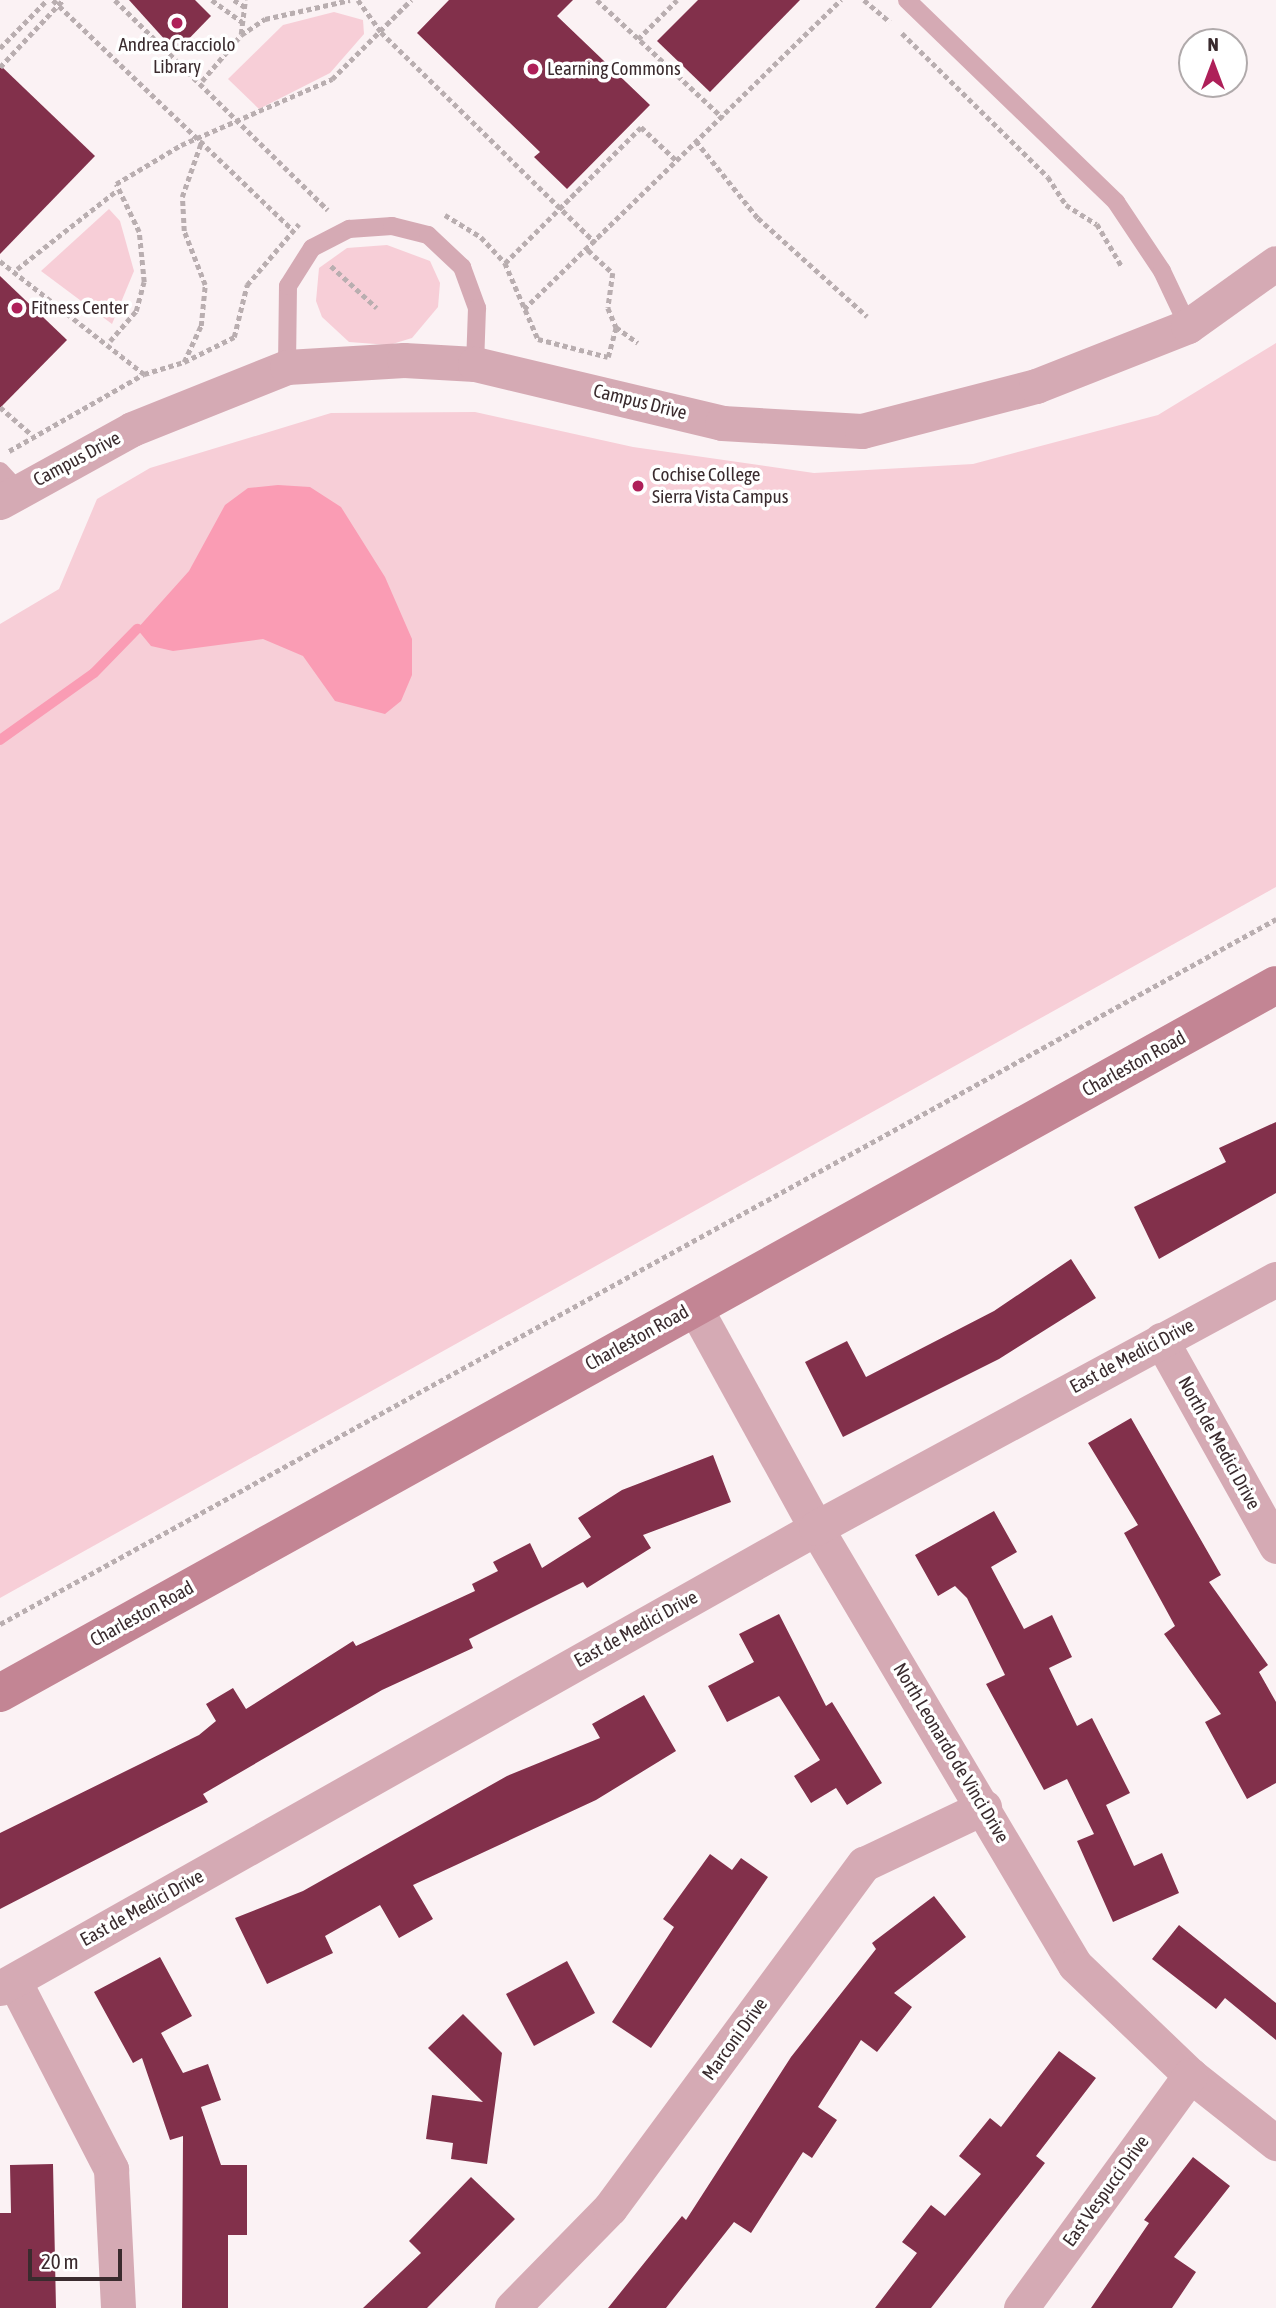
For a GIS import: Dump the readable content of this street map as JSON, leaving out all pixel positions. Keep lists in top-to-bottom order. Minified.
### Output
{"streets":{"main road":["Charleston Road"],"street":["Campus Drive","East de Medici Drive","North de Medici Drive","North Leonardo de Vinci Drive","Marconi Drive","East Vespucci Drive"]},"crossings":[["Charleston Road","North Leonardo de Vinci Drive"],["East de Medici Drive","North de Medici Drive"],["East de Medici Drive","North Leonardo de Vinci Drive"],["North Leonardo de Vinci Drive","Marconi Drive"],["North Leonardo de Vinci Drive","East Vespucci Drive"]],"places":["Andrea Cracciolo Library","Learning Commons","Fitness Center","Cochise College Sierra Vista Campus"],"scale_bar":"20 m","north":"top"}
